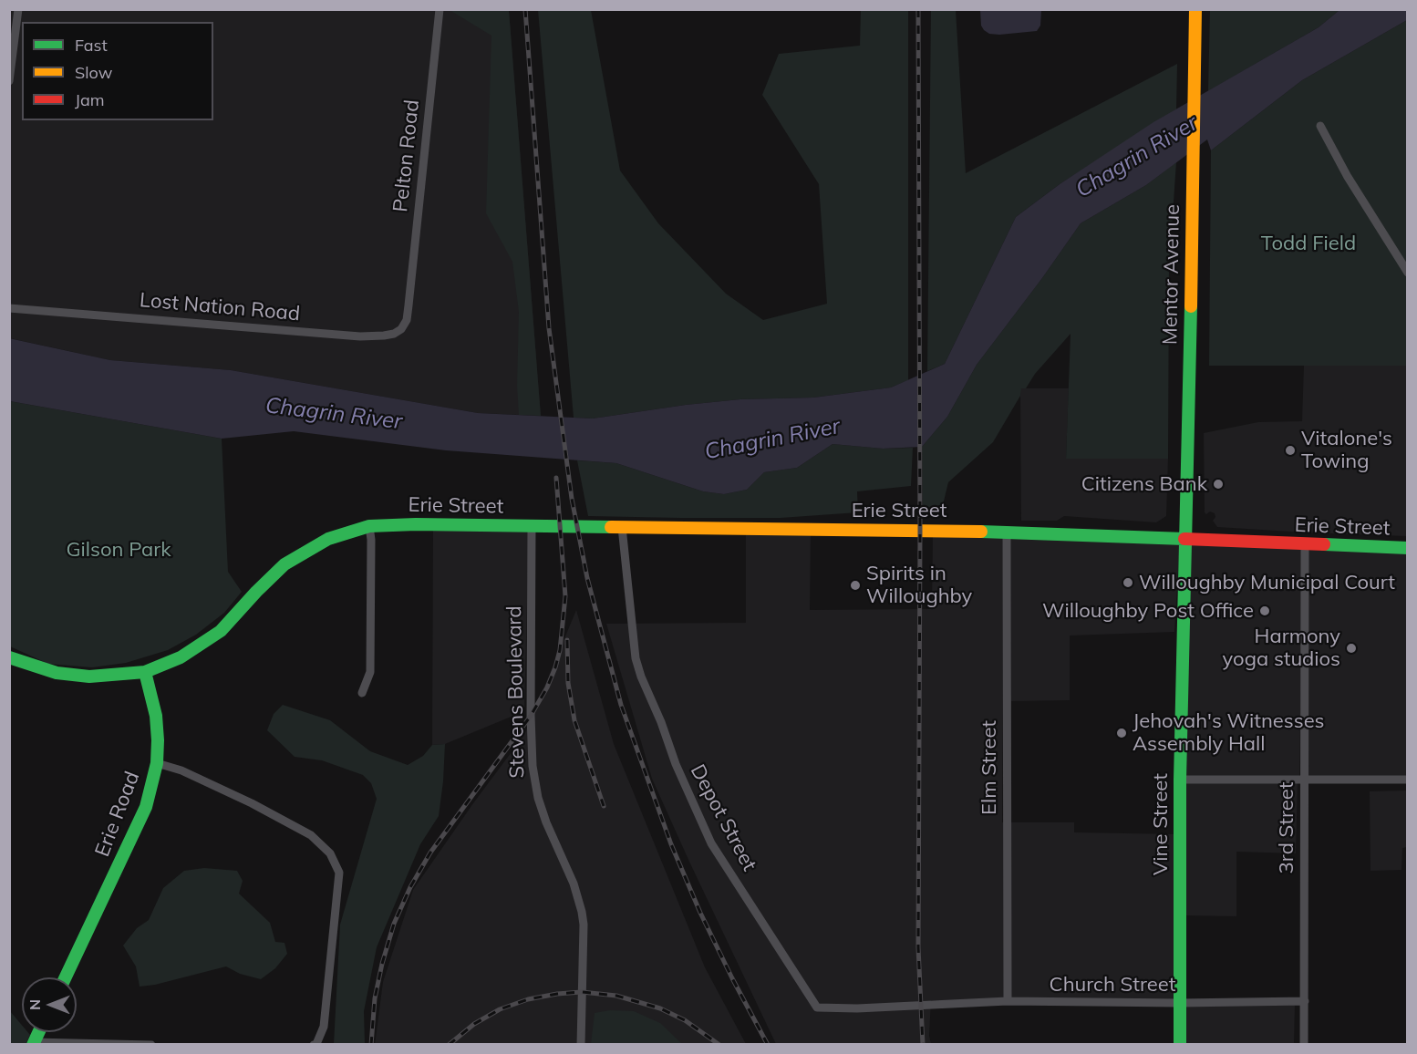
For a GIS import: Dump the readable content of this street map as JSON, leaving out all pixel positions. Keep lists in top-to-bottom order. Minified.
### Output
{"streets":{"street":["Pelton Road","Mentor Avenue","Lost Nation Road","Erie Street","Stevens Boulevard","Elm Street","Erie Road","Depot Street","Vine Street","3rd Street","Church Street"]},"crossings":[["Pelton Road","Lost Nation Road"],["Mentor Avenue","Erie Street"],["Mentor Avenue","Vine Street"],["Erie Street","Stevens Boulevard"],["Erie Street","Elm Street"],["Erie Street","Depot Street"],["Erie Street","Vine Street"],["Erie Street","3rd Street"],["Elm Street","Church Street"],["Depot Street","Church Street"],["Vine Street","Church Street"],["3rd Street","Church Street"]],"water":["Chagrin River"],"parks":["Todd Field","Gilson Park"],"places":["Vitalone's Towing","Citizens Bank","Willoughby Municipal Court","Spirits in Willoughby","Willoughby Post Office","Harmony yoga studios","Jehovah's Witnesses Assembly Hall"],"legend":["Fast","Slow","Jam"],"north":"left"}
